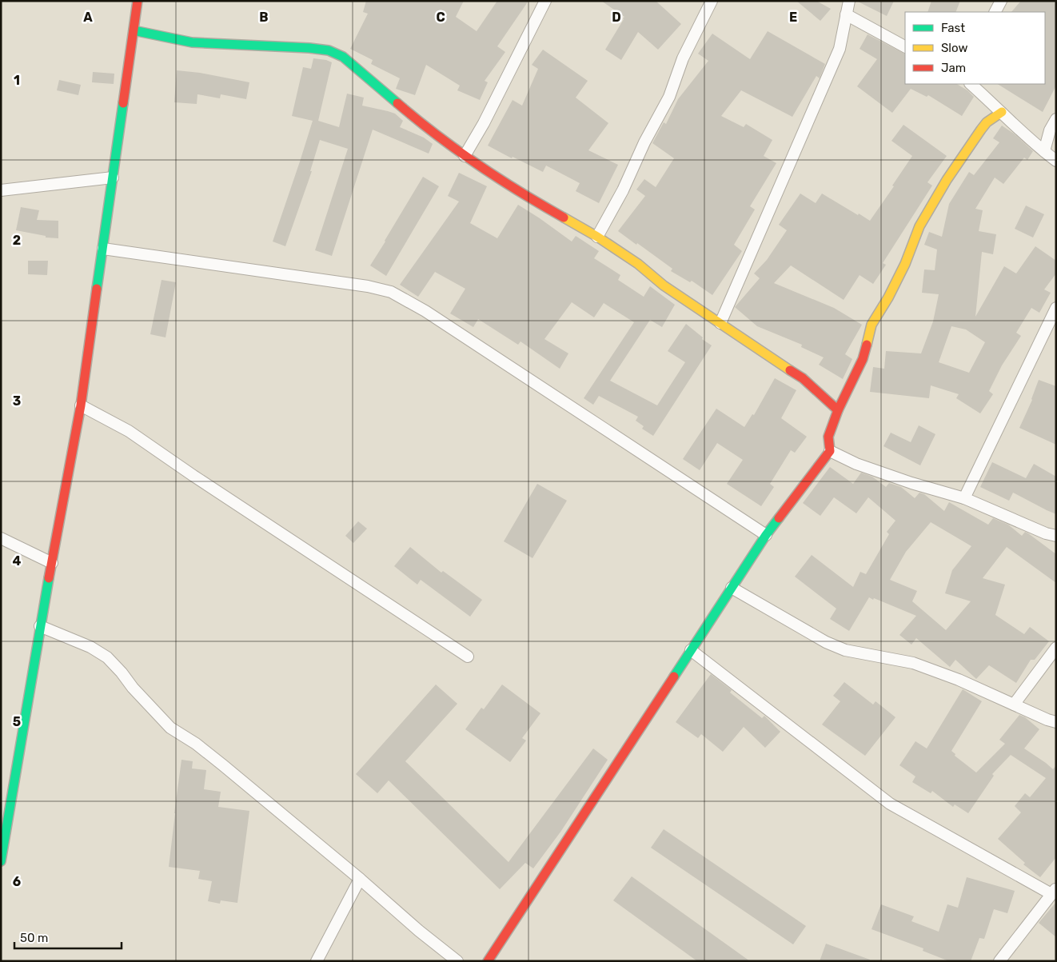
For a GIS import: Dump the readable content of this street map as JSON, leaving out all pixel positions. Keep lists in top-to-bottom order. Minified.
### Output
{"legend":["Fast","Slow","Jam"],"scale_bar":"50 m","grid":{"columns":["A","B","C","D","E"],"rows":["1","2","3","4","5","6"]}}
